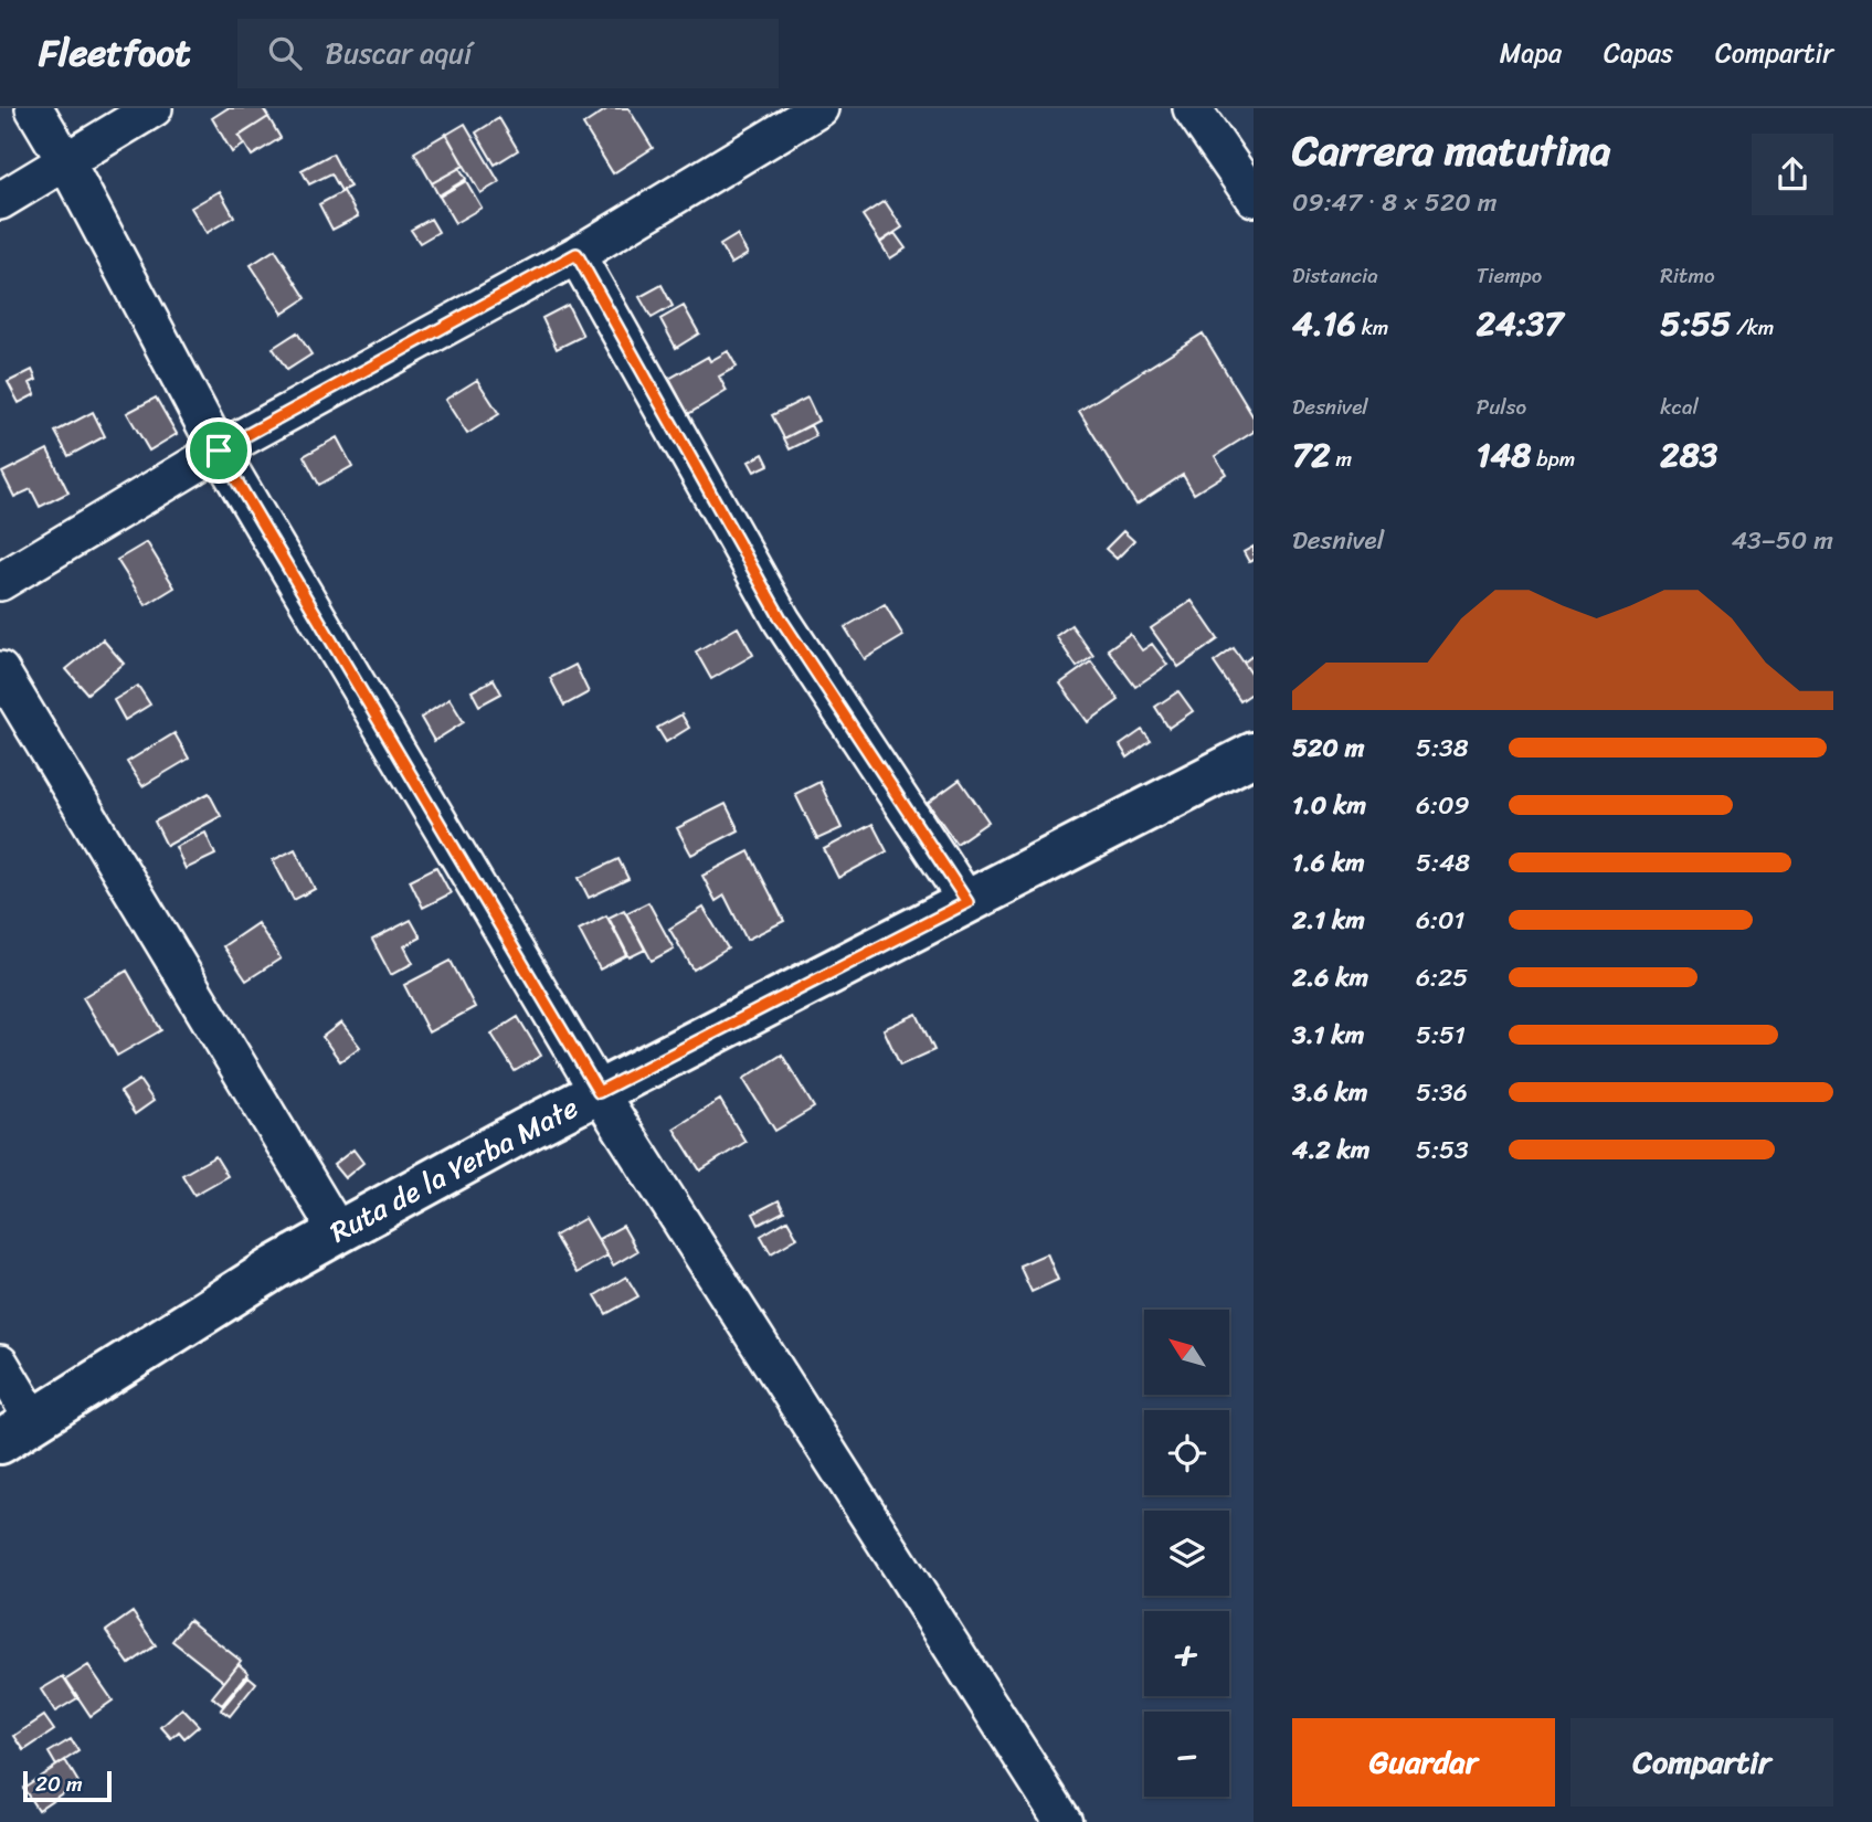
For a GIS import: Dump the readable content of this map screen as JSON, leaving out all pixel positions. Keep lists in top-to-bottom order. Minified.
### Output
{"streets":{"main road":["Ruta de la Yerba Mate"]},"scale_bar":"20 m","north":"top left","page":{"header":"Fleetfoot","search":"Buscar aquí","nav":["Mapa","Capas","Compartir"],"heading":["Carrera matutina","09:47 · 8 × 520 m"],"stats":[["Distancia","4.16 km"],["Tiempo","24:37"],["Ritmo","5:55 /km"],["Desnivel","72 m"],["Pulso","148 bpm"],["kcal","283"]],"chart":["Desnivel","43–50 m"],"list":[{"name":"520 m","note":"5:38"},{"name":"1.0 km","note":"6:09"},{"name":"1.6 km","note":"5:48"},{"name":"2.1 km","note":"6:01"},{"name":"2.6 km","note":"6:25"},{"name":"3.1 km","note":"5:51"},{"name":"3.6 km","note":"5:36"},{"name":"4.2 km","note":"5:53"}],"map_buttons":["+","−"],"buttons":["Guardar","Compartir"],"scale":"20 m"}}
